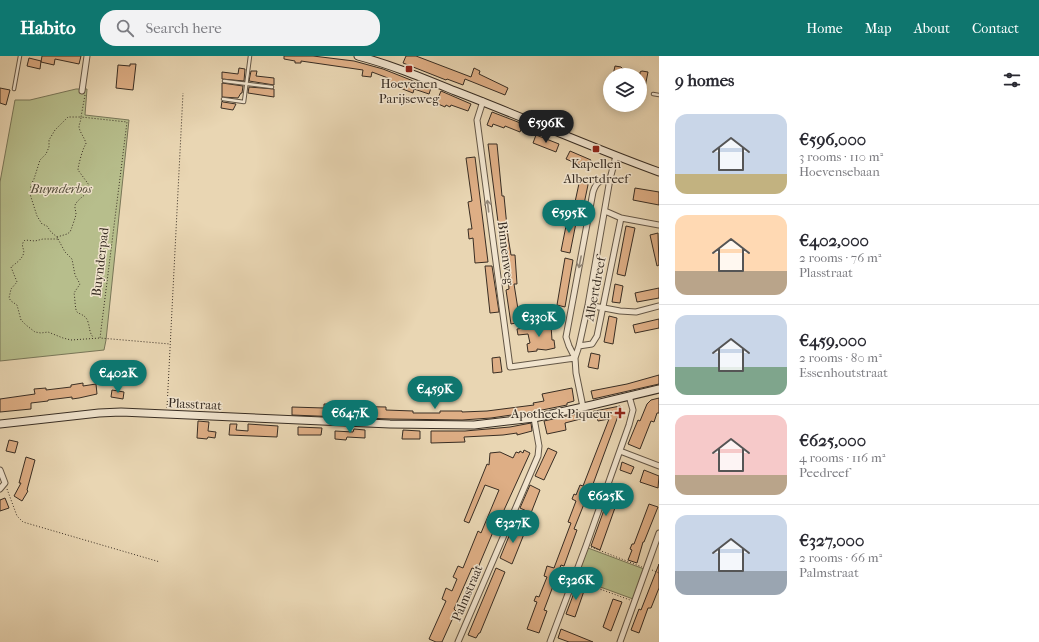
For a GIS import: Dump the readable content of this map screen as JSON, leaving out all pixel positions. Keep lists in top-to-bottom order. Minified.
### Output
{"streets":{"street":["Binnenweg","Albertdreef","Plasstraat","Palmstraat"],"path":["Buynderpad"]},"crossings":[["Binnenweg","Albertdreef"],["Albertdreef","Plasstraat"],["Plasstraat","Palmstraat"]],"one_way":["Binnenweg"],"parks":["Buynderbos"],"places":{"transit":["Hoevenen Parijseweg","Kapellen Albertdreef"],"health":["Apotheek Piqueur"]},"page":{"header":"Habito","search":"Search here","nav":["Home","Map","About","Contact"],"heading":"9 homes","list":[{"name":"€596,000","note":"3 rooms · 110 m² · Hoevensebaan"},{"name":"€402,000","note":"2 rooms · 76 m² · Plasstraat"},{"name":"€459,000","note":"2 rooms · 80 m² · Essenhoutstraat"},{"name":"€625,000","note":"4 rooms · 116 m² · Peedreef"},{"name":"€327,000","note":"2 rooms · 66 m² · Palmstraat"}],"price":["€596K","€595K","€330K","€402K","€459K","€647K","€625K","€327K","€326K"]}}
